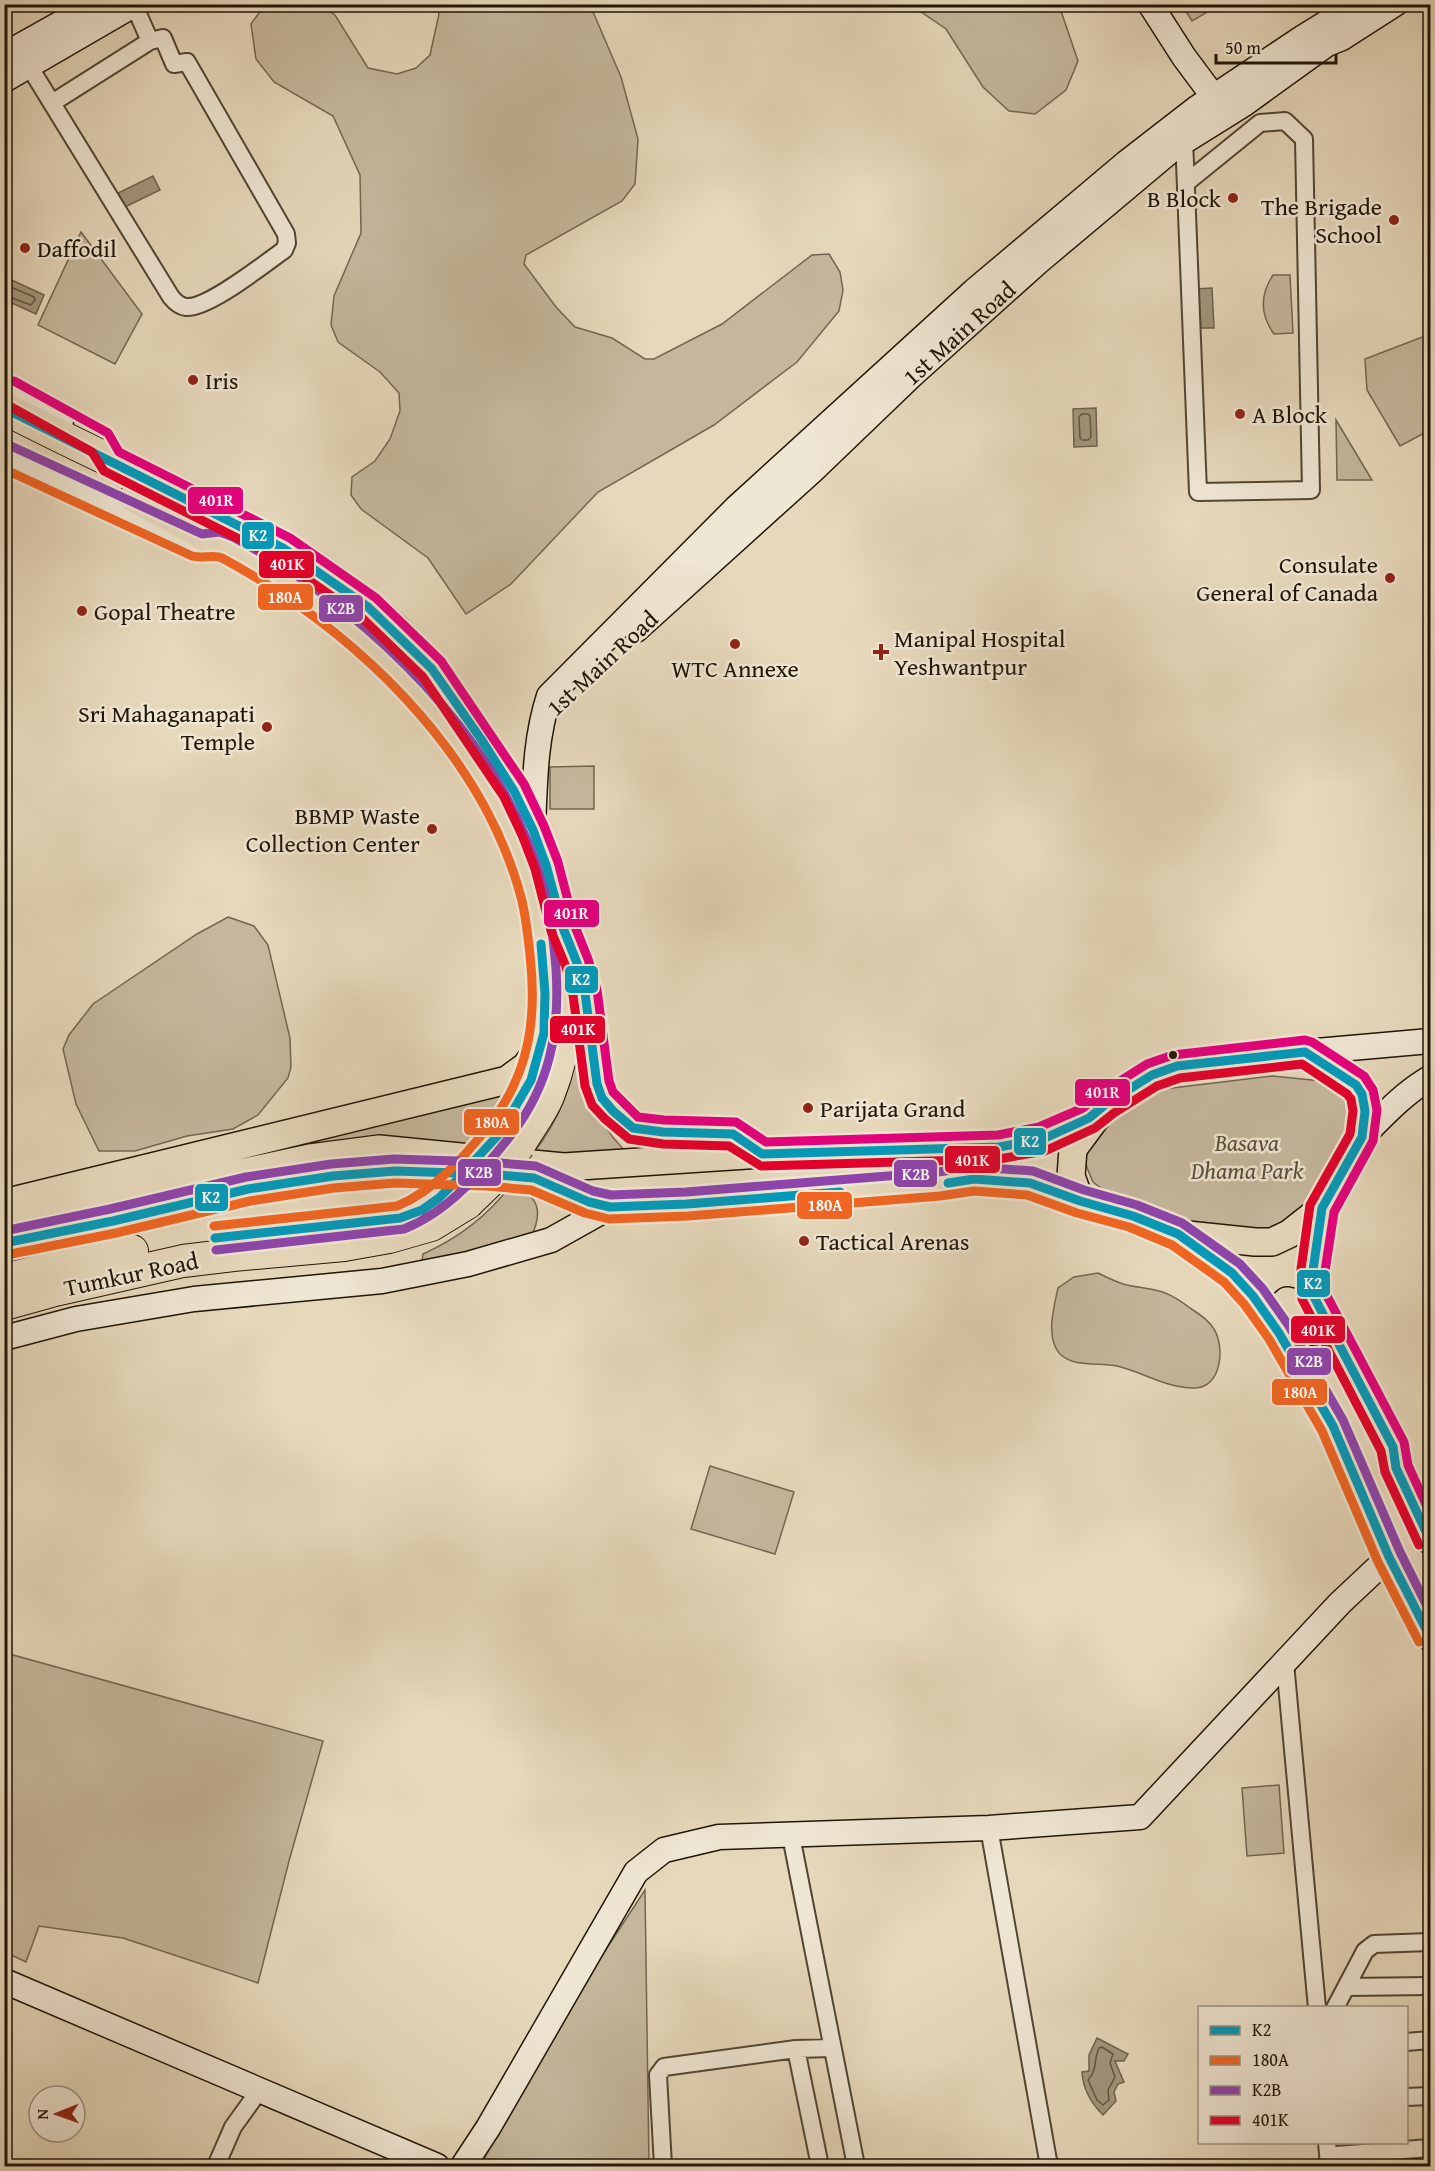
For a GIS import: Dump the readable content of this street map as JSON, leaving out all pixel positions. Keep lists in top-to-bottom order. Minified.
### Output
{"streets":{"highway":["Tumkur Road"],"main road":["1st Main Road"]},"parks":["Basava Dhama Park"],"places":{"other":["B Block","The Brigade School","Daffodil","Iris","A Block","Consulate General of Canada","Gopal Theatre","WTC Annexe","Sri Mahaganapati Temple","BBMP Waste Collection Center","Parijata Grand","Tactical Arenas"],"health":["Manipal Hospital Yeshwantpur"]},"lines":["transit line 401R","transit line 401K","transit line K2","transit line K2B","transit line 180A"],"legend":["K2","180A","K2B","401K"],"scale_bar":"50 m","north":"left"}
